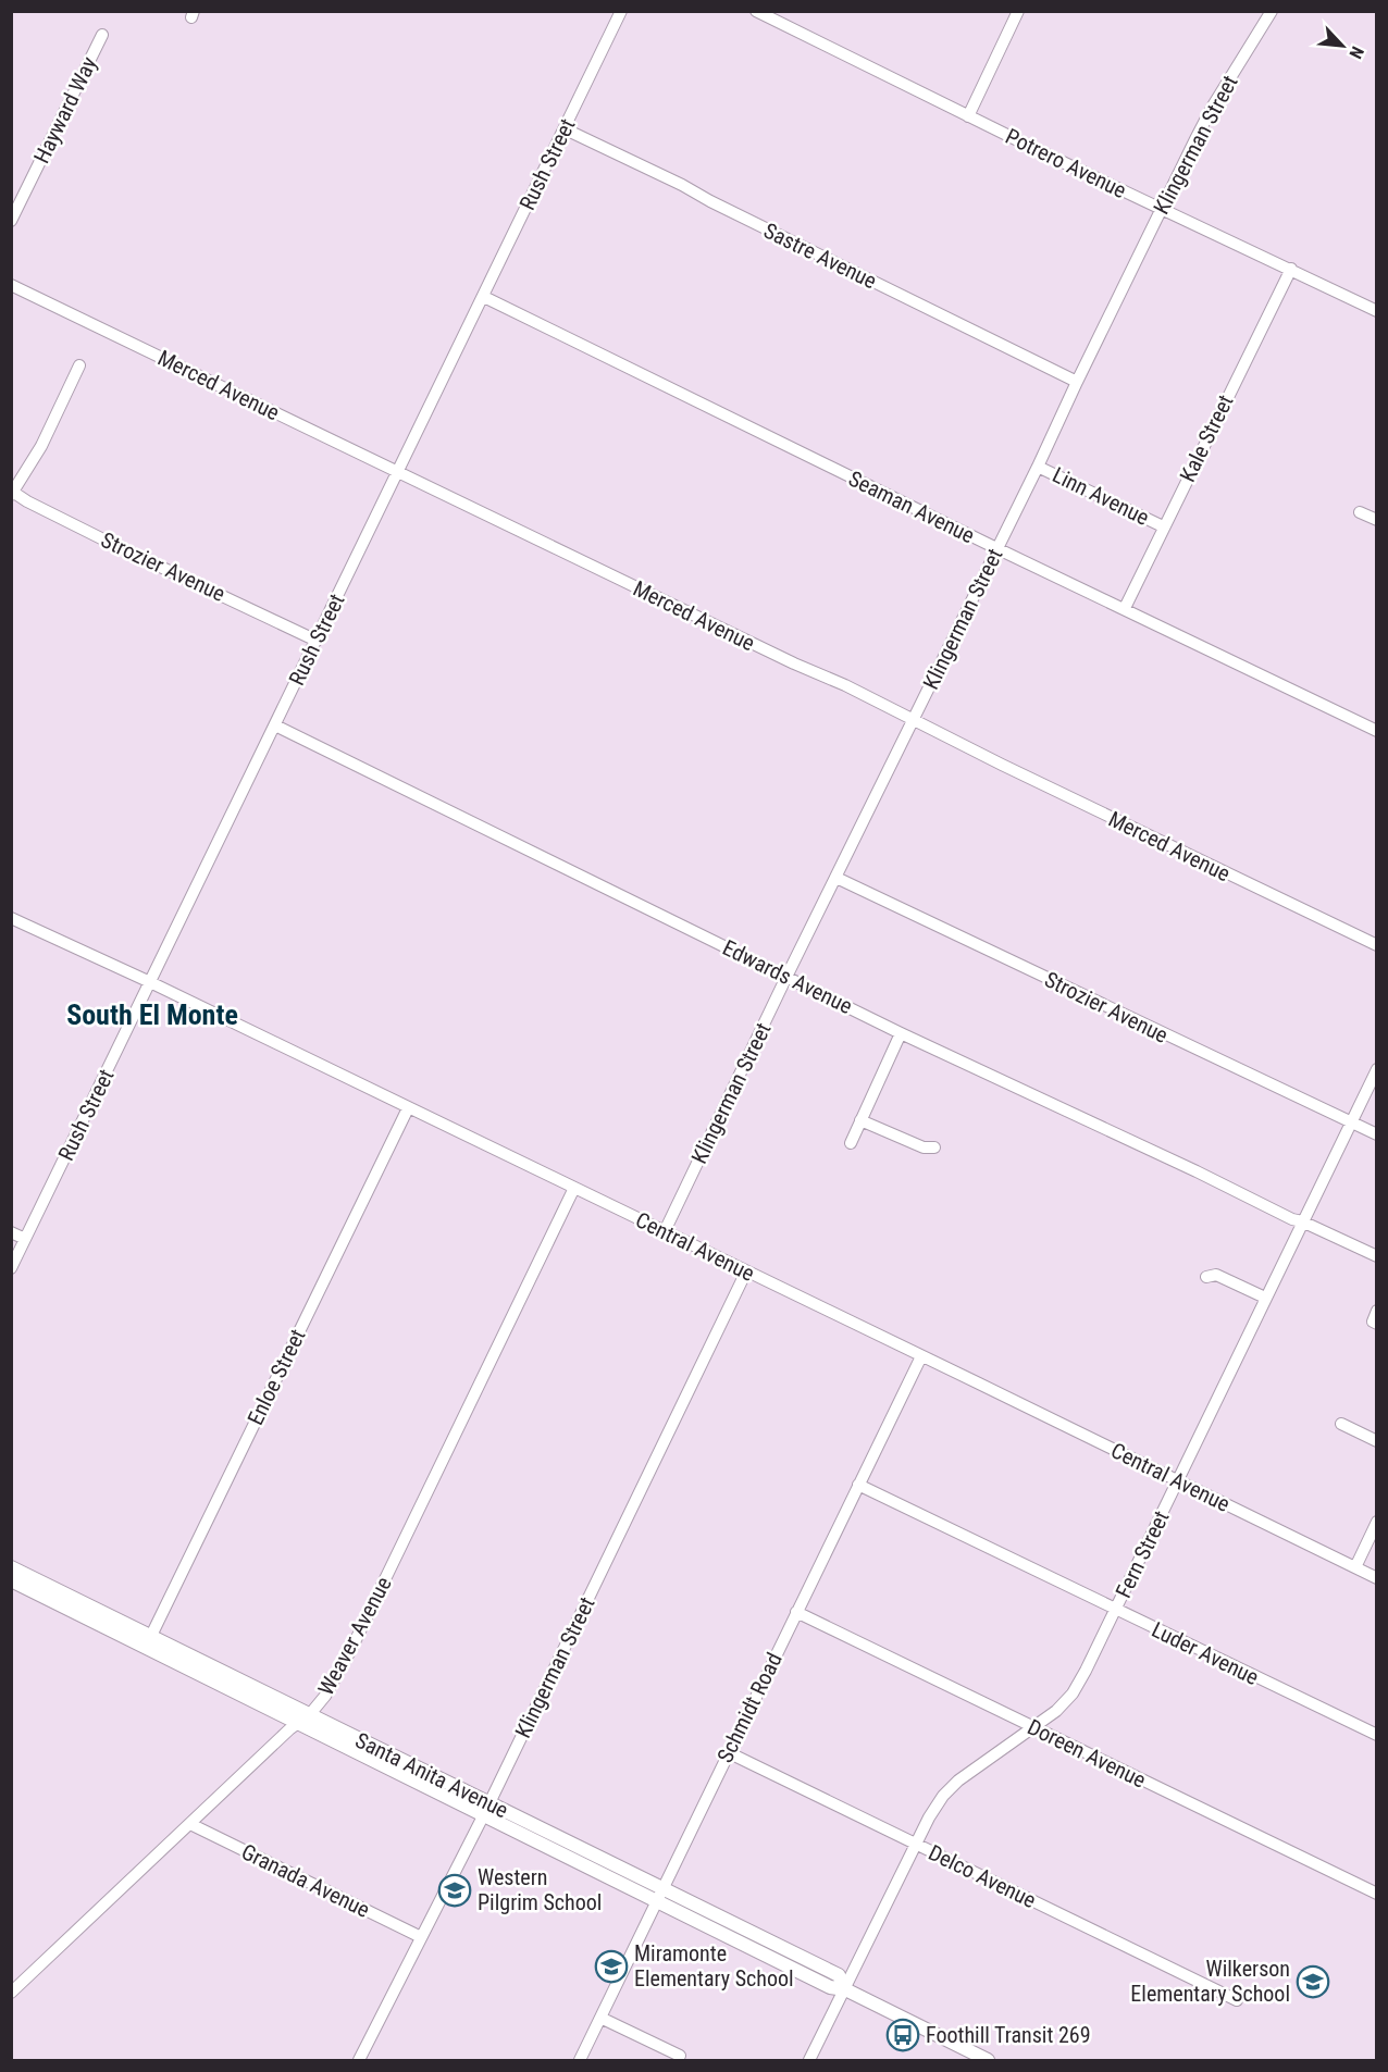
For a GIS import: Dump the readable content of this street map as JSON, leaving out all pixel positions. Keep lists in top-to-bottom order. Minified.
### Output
{"streets":{"main road":["Santa Anita Avenue"],"street":["Hayward Way","Klingerman Street","Potrero Avenue","Rush Street","Sastre Avenue","Merced Avenue","Kale Street","Linn Avenue","Seaman Avenue","Strozier Avenue","Edwards Avenue","Central Avenue","Enloe Street","Fern Street","Weaver Avenue","Luder Avenue","Schmidt Road","Doreen Avenue","Delco Avenue","Granada Avenue"]},"crossings":[["Klingerman Street","Potrero Avenue"],["Klingerman Street","Sastre Avenue"],["Klingerman Street","Merced Avenue"],["Klingerman Street","Linn Avenue"],["Klingerman Street","Seaman Avenue"],["Klingerman Street","Strozier Avenue"],["Klingerman Street","Edwards Avenue"],["Klingerman Street","Central Avenue"],["Klingerman Street","Santa Anita Avenue"],["Klingerman Street","Granada Avenue"],["Potrero Avenue","Kale Street"],["Rush Street","Sastre Avenue"],["Rush Street","Merced Avenue"],["Rush Street","Seaman Avenue"],["Rush Street","Strozier Avenue"],["Rush Street","Edwards Avenue"],["Rush Street","Central Avenue"],["Kale Street","Linn Avenue"],["Kale Street","Seaman Avenue"],["Strozier Avenue","Fern Street"],["Edwards Avenue","Fern Street"],["Central Avenue","Enloe Street"],["Central Avenue","Fern Street"],["Central Avenue","Weaver Avenue"],["Central Avenue","Schmidt Road"],["Enloe Street","Santa Anita Avenue"],["Fern Street","Luder Avenue"],["Fern Street","Doreen Avenue"],["Fern Street","Santa Anita Avenue"],["Fern Street","Delco Avenue"],["Weaver Avenue","Santa Anita Avenue"],["Weaver Avenue","Granada Avenue"],["Luder Avenue","Schmidt Road"],["Schmidt Road","Doreen Avenue"],["Schmidt Road","Santa Anita Avenue"],["Schmidt Road","Delco Avenue"]],"districts":["South El Monte"],"places":{"school or university":["Western Pilgrim School","Miramonte Elementary School","Wilkerson Elementary School"],"bus stop":["Foothill Transit 269"]},"north":"bottom right"}
